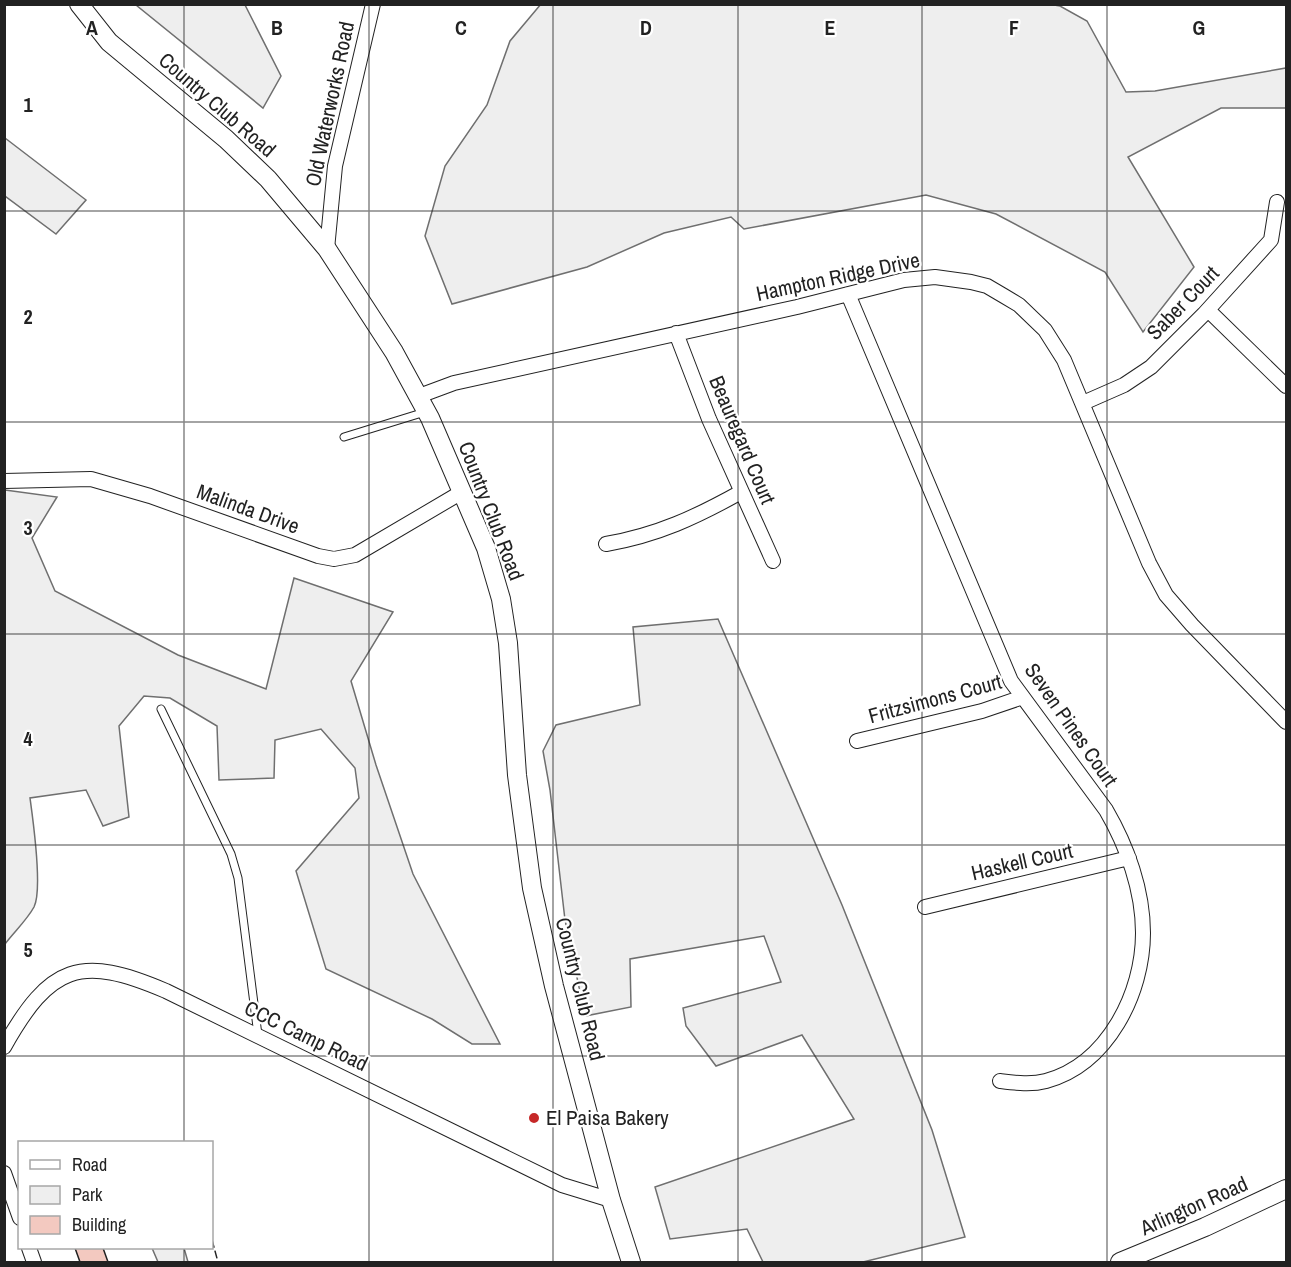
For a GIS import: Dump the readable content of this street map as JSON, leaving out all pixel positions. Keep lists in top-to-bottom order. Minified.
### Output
{"streets":{"street":["Old Waterworks Road","Country Club Road","Hampton Ridge Drive","Saber Court","Beauregard Court","Malinda Drive","Fritzsimons Court","Seven Pines Court","Haskell Court","CCC Camp Road","Arlington Road"]},"crossings":[["Old Waterworks Road","Country Club Road"],["Country Club Road","Hampton Ridge Drive"],["Country Club Road","Malinda Drive"],["Country Club Road","CCC Camp Road"],["Hampton Ridge Drive","Saber Court"],["Hampton Ridge Drive","Beauregard Court"],["Hampton Ridge Drive","Seven Pines Court"],["Fritzsimons Court","Seven Pines Court"],["Seven Pines Court","Haskell Court"]],"places":["El Paisa Bakery"],"legend":["Road","Park","Building"],"grid":{"columns":["A","B","C","D","E","F","G"],"rows":["1","2","3","4","5"]}}
